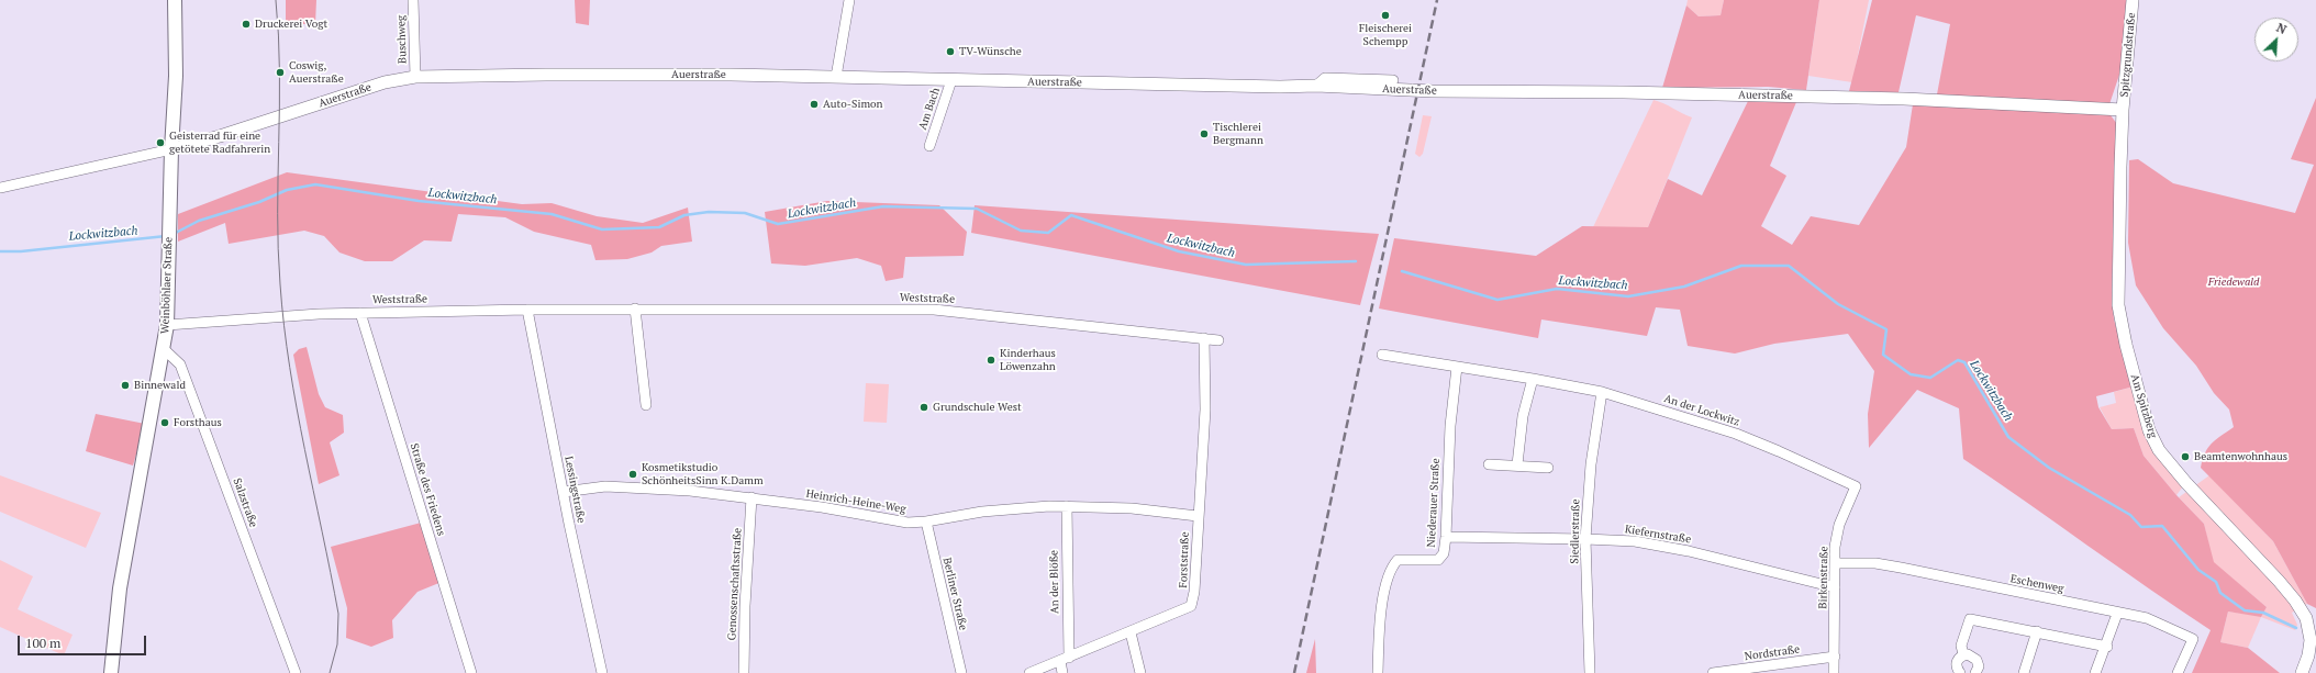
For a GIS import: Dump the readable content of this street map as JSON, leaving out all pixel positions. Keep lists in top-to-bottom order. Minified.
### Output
{"streets":{"main road":["Weinböhlaer Straße"],"street":["Buschweg","Spitzgrundstraße","Auerstraße","Am Bach","Weststraße","Am Spitzberg","An der Lockwitz","Straße des Friedens","Lessingstraße","Heinrich-Heine-Weg","Salzstraße","Niederauer Straße","Siedlerstraße","Kiefernstraße","Forststraße","Birkenstraße","An der Blöße","Genossenschaftsstraße","Eschenweg","Berliner Straße","Nordstraße"]},"crossings":[["Buschweg","Auerstraße"],["Spitzgrundstraße","Auerstraße"],["Spitzgrundstraße","Am Spitzberg"],["Auerstraße","Am Bach"],["Auerstraße","Weinböhlaer Straße"],["Auerstraße","Am Spitzberg"],["Weinböhlaer Straße","Weststraße"],["Weinböhlaer Straße","Salzstraße"],["Weststraße","Straße des Friedens"],["Weststraße","Lessingstraße"],["Weststraße","Forststraße"],["An der Lockwitz","Niederauer Straße"],["An der Lockwitz","Siedlerstraße"],["An der Lockwitz","Birkenstraße"],["Lessingstraße","Heinrich-Heine-Weg"],["Heinrich-Heine-Weg","Forststraße"],["Heinrich-Heine-Weg","An der Blöße"],["Heinrich-Heine-Weg","Genossenschaftsstraße"],["Heinrich-Heine-Weg","Berliner Straße"],["Niederauer Straße","Kiefernstraße"],["Siedlerstraße","Kiefernstraße"],["Kiefernstraße","Birkenstraße"],["Forststraße","An der Blöße"],["Birkenstraße","Eschenweg"],["Birkenstraße","Nordstraße"]],"water":["Lockwitzbach"],"parks":["Friedewald"],"places":["Fleischerei Schempp","Druckerei Vogt","TV-Wünsche","Coswig, Auerstraße","Auto-Simon","Tischlerei Bergmann","Geisterrad für eine getötete Radfahrerin","Kinderhaus Löwenzahn","Binnewald","Grundschule West","Forsthaus","Beamtenwohnhaus","Kosmetikstudio SchönheitsSinn K.Damm"],"scale_bar":"100 m","north":"top right"}
